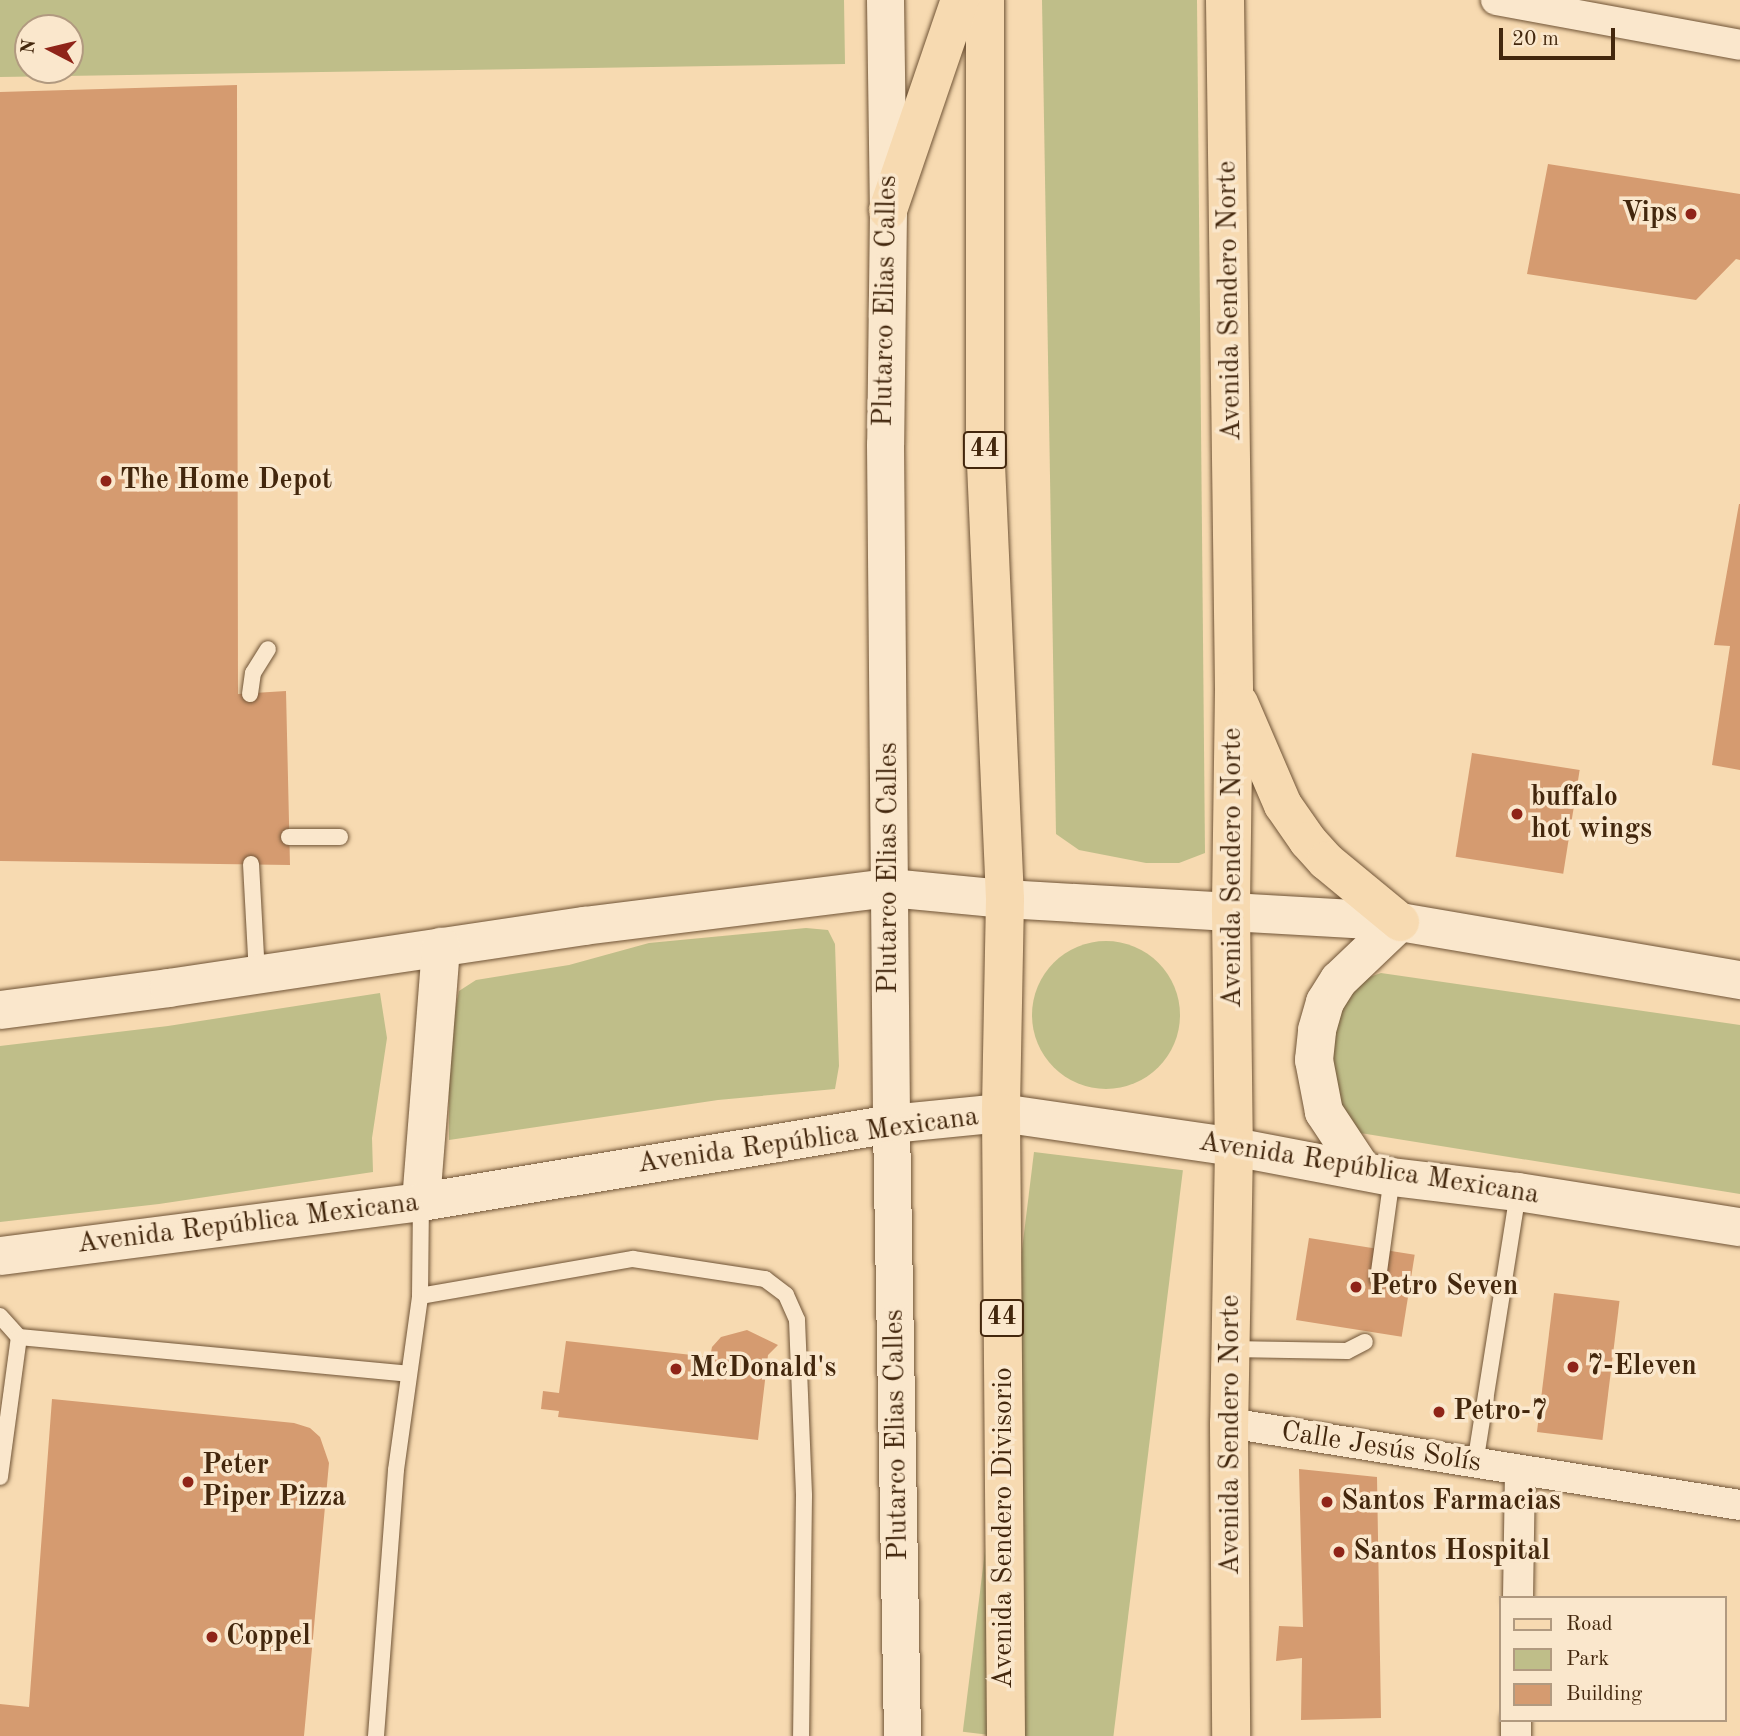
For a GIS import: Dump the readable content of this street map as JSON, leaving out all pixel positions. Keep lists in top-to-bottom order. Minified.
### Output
{"streets":{"main road":["Avenida Sendero Norte","44","Avenida República Mexicana","Avenida Sendero Divisorio"],"street":["Plutarco Elias Calles","Calle Jesús Solís"]},"crossings":[["Plutarco Elias Calles","Avenida República Mexicana"],["Avenida Sendero Norte","Avenida República Mexicana"],["Avenida Sendero Norte","Calle Jesús Solís"],["44","Avenida Sendero Divisorio"],["Avenida República Mexicana","Avenida Sendero Divisorio"]],"places":["Vips","The Home Depot","buffalo hot wings","Petro Seven","7-Eleven","McDonald's","Petro-7","Peter Piper Pizza","Santos Farmacias","Santos Hospital","Coppel"],"legend":["Road","Park","Building"],"scale_bar":"20 m","north":"left"}
